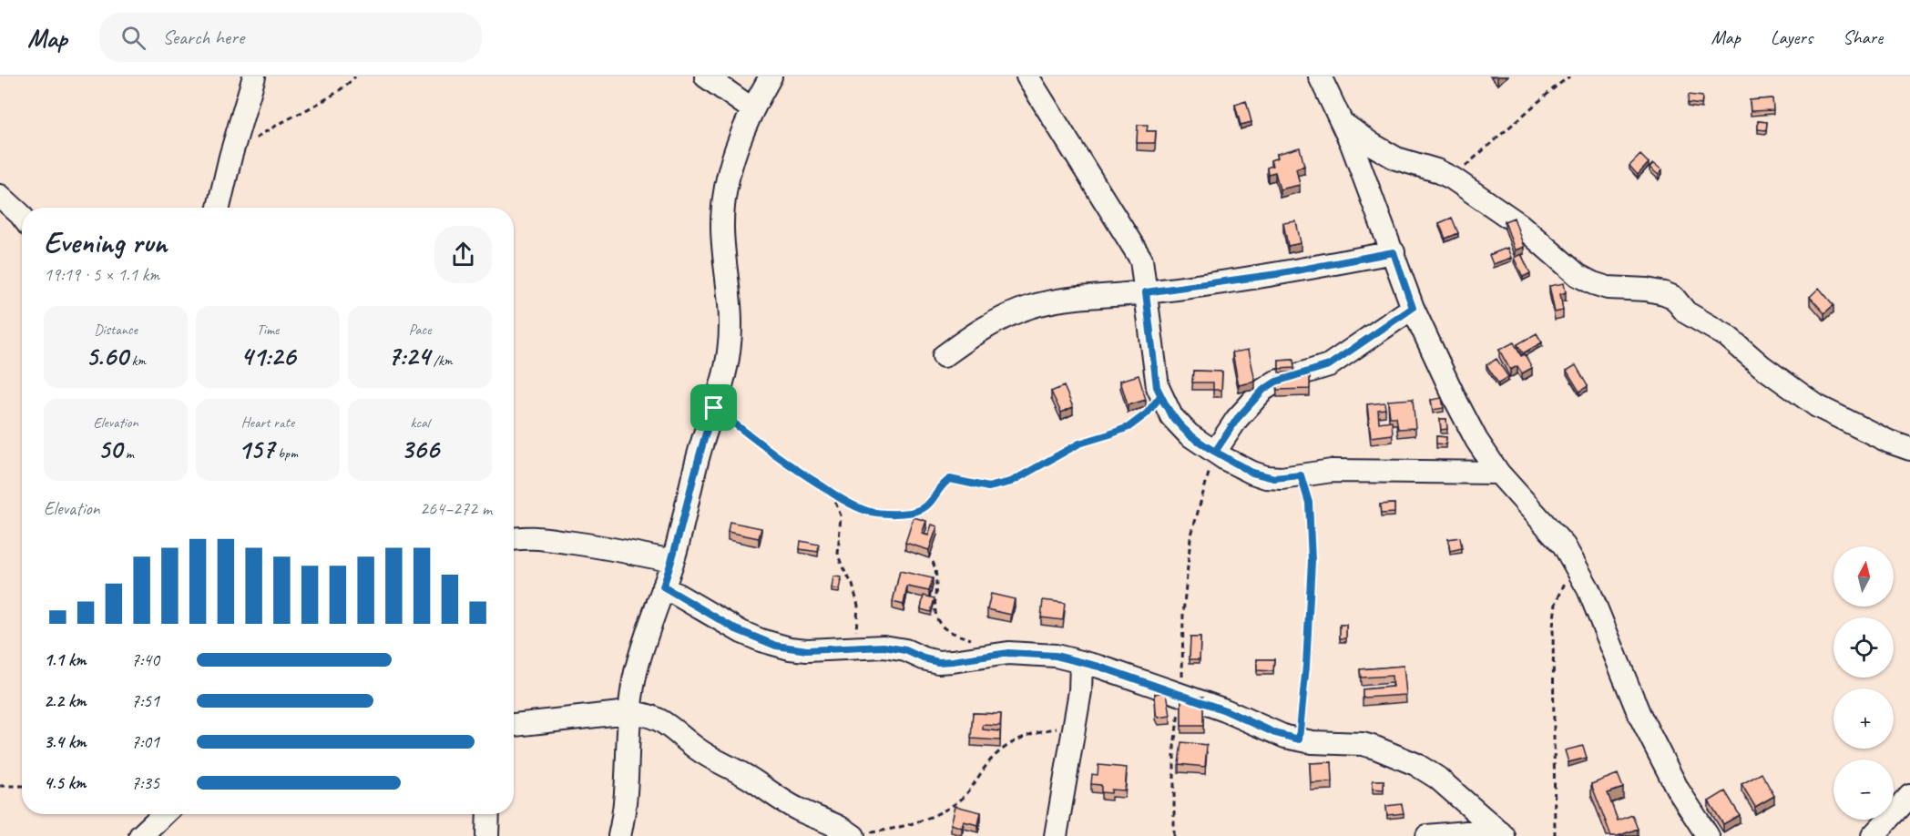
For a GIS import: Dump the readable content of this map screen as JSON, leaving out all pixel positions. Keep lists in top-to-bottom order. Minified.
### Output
{"north":"top","page":{"header":"Map","search":"Search here","nav":["Map","Layers","Share"],"heading":["Evening run","19:19 · 5 × 1.1 km"],"stats":[["Distance","5.60 km"],["Time","41:26"],["Pace","7:24 /km"],["Elevation","50 m"],["Heart rate","157 bpm"],["kcal","366"]],"chart":["Elevation","264–272 m"],"map_buttons":["+","−"],"list":[{"name":"1.1 km","note":"7:40"},{"name":"2.2 km","note":"7:51"},{"name":"3.4 km","note":"7:01"},{"name":"4.5 km","note":"7:35"}]}}
